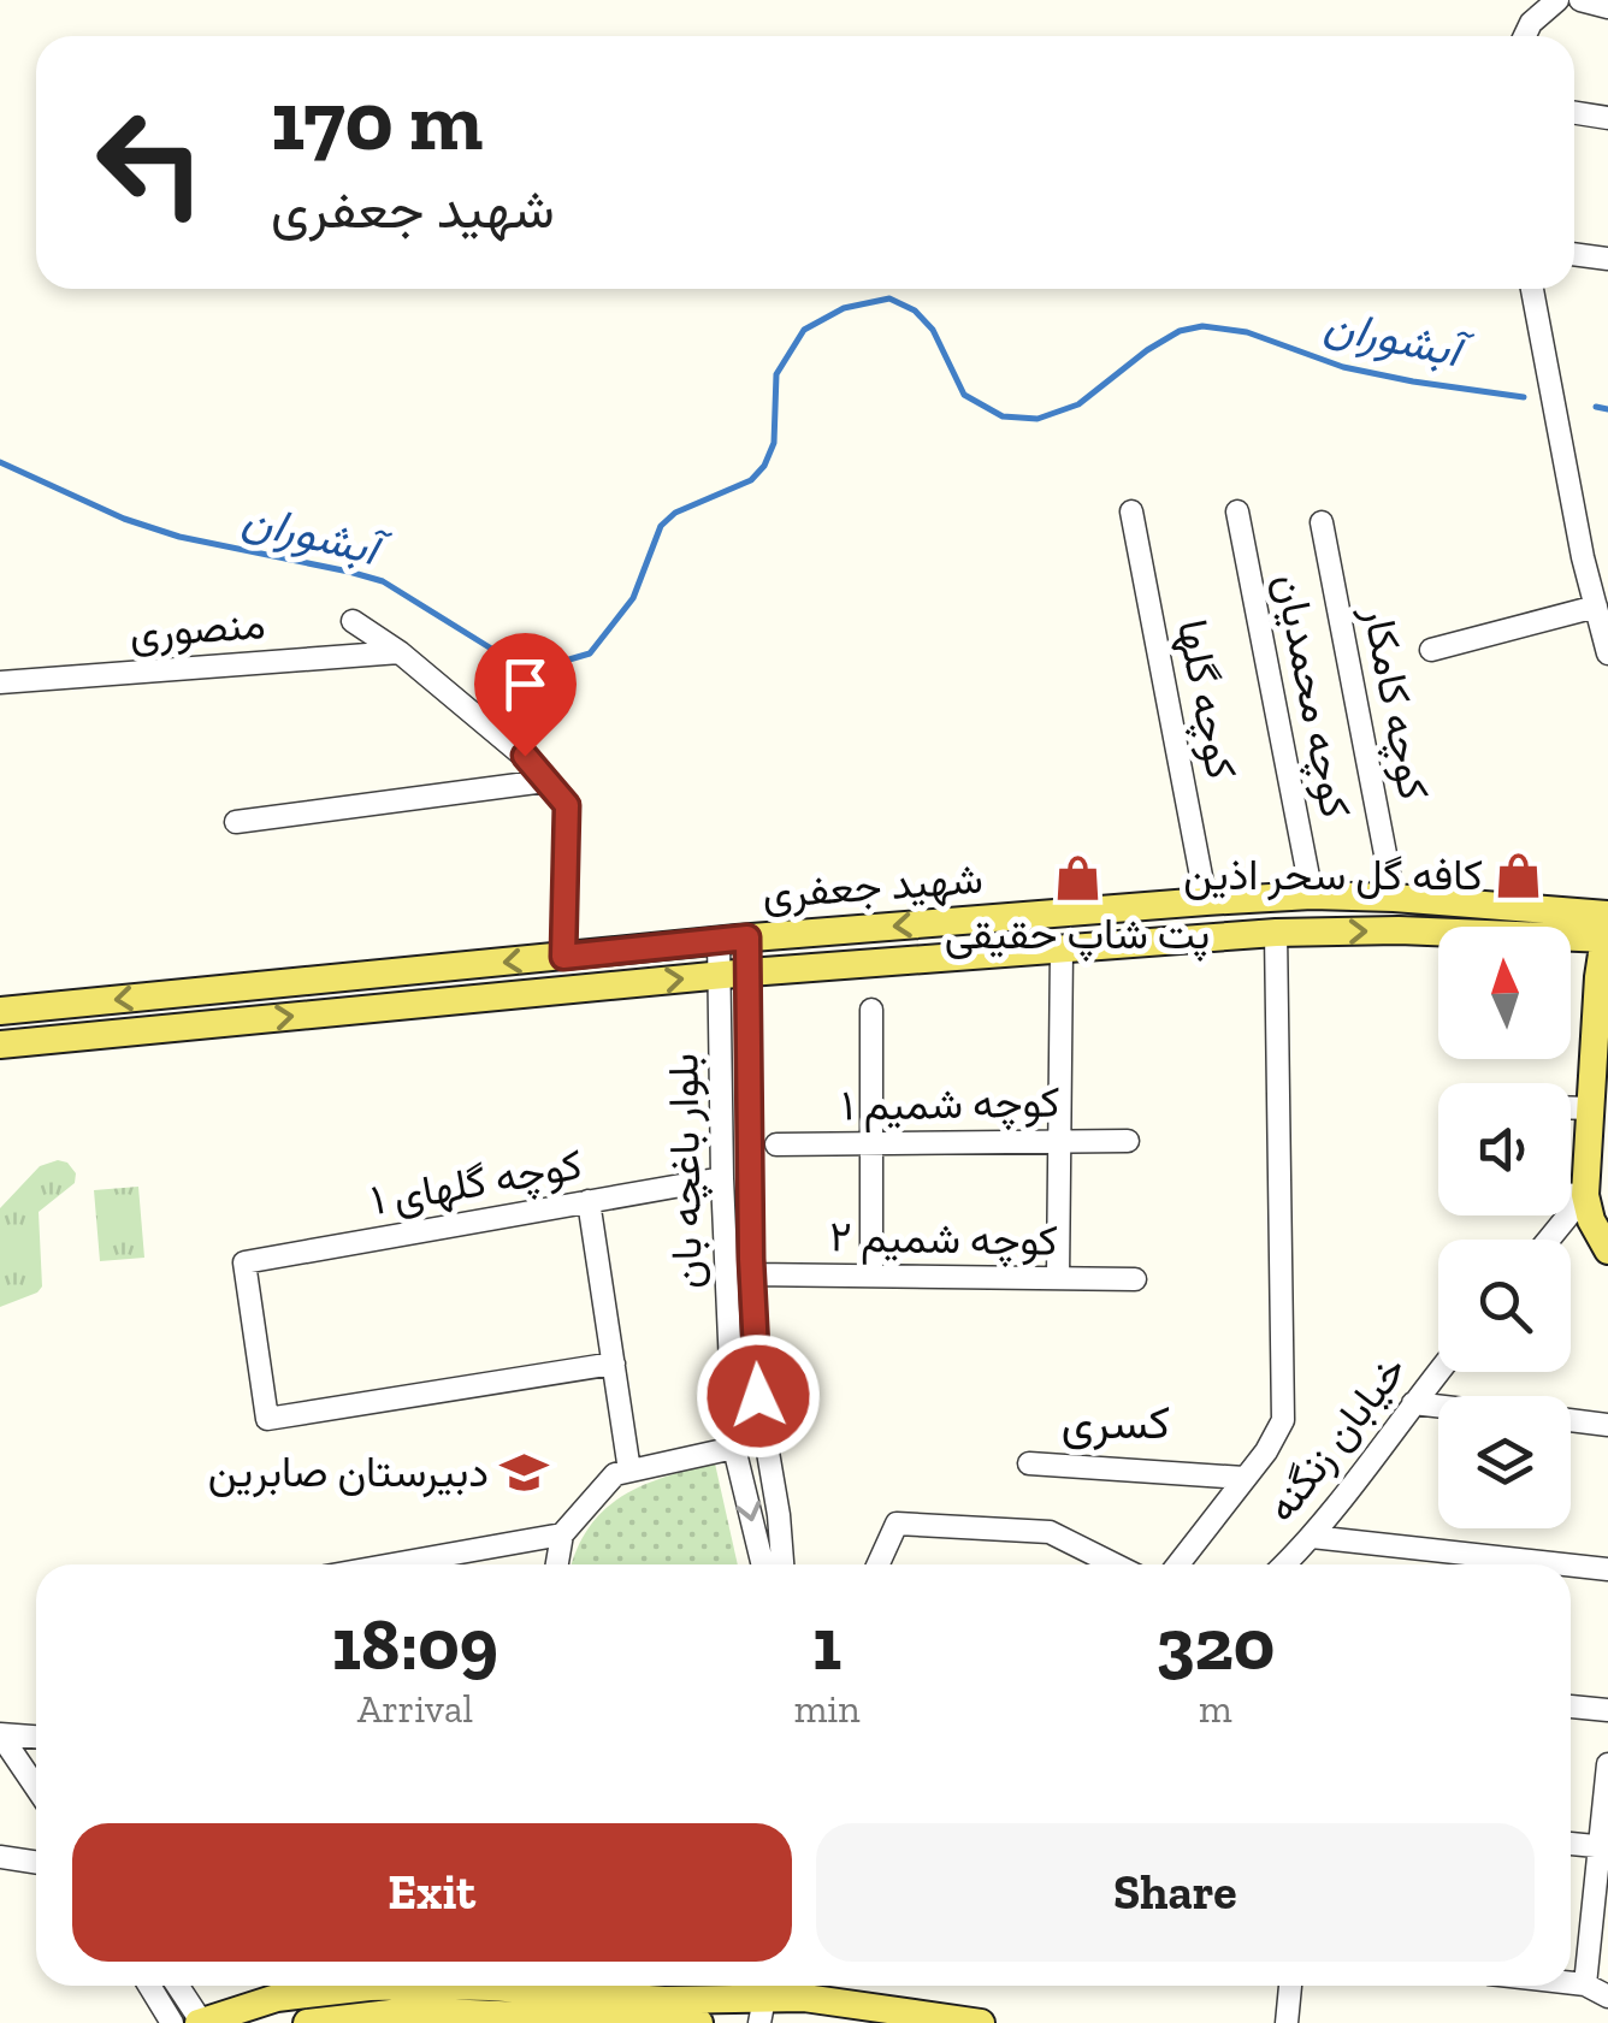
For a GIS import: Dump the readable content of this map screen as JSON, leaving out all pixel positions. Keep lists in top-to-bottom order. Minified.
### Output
{"streets":{"main road":["شهید جعفری"],"street":["منصوری","کوچه محمدیان","کوچه گلها","کوچه کامکار","کوچه شمیم ۱","بلوار باغچه بان","کوچه گلهای ۱","کوچه شمیم ۲","خیابان زنگنه"]},"crossings":[["کوچه محمدیان","شهید جعفری"],["کوچه گلها","شهید جعفری"],["کوچه کامکار","شهید جعفری"],["شهید جعفری","بلوار باغچه بان"],["بلوار باغچه بان","کوچه گلهای ۱"],["بلوار باغچه بان","کوچه شمیم ۲"]],"districts":["کسری"],"water":["آبشوران"],"places":{"shop":["کافه گل سحر اذین","پت شاپ حقیقی"],"school or university":["دبیرستان صابرین"]},"north":"top","page":{"turn":["170 m","شهید جعفری"],"eta":["18:09","Arrival","1","min","320","m"],"buttons":["Exit","Share"]}}
